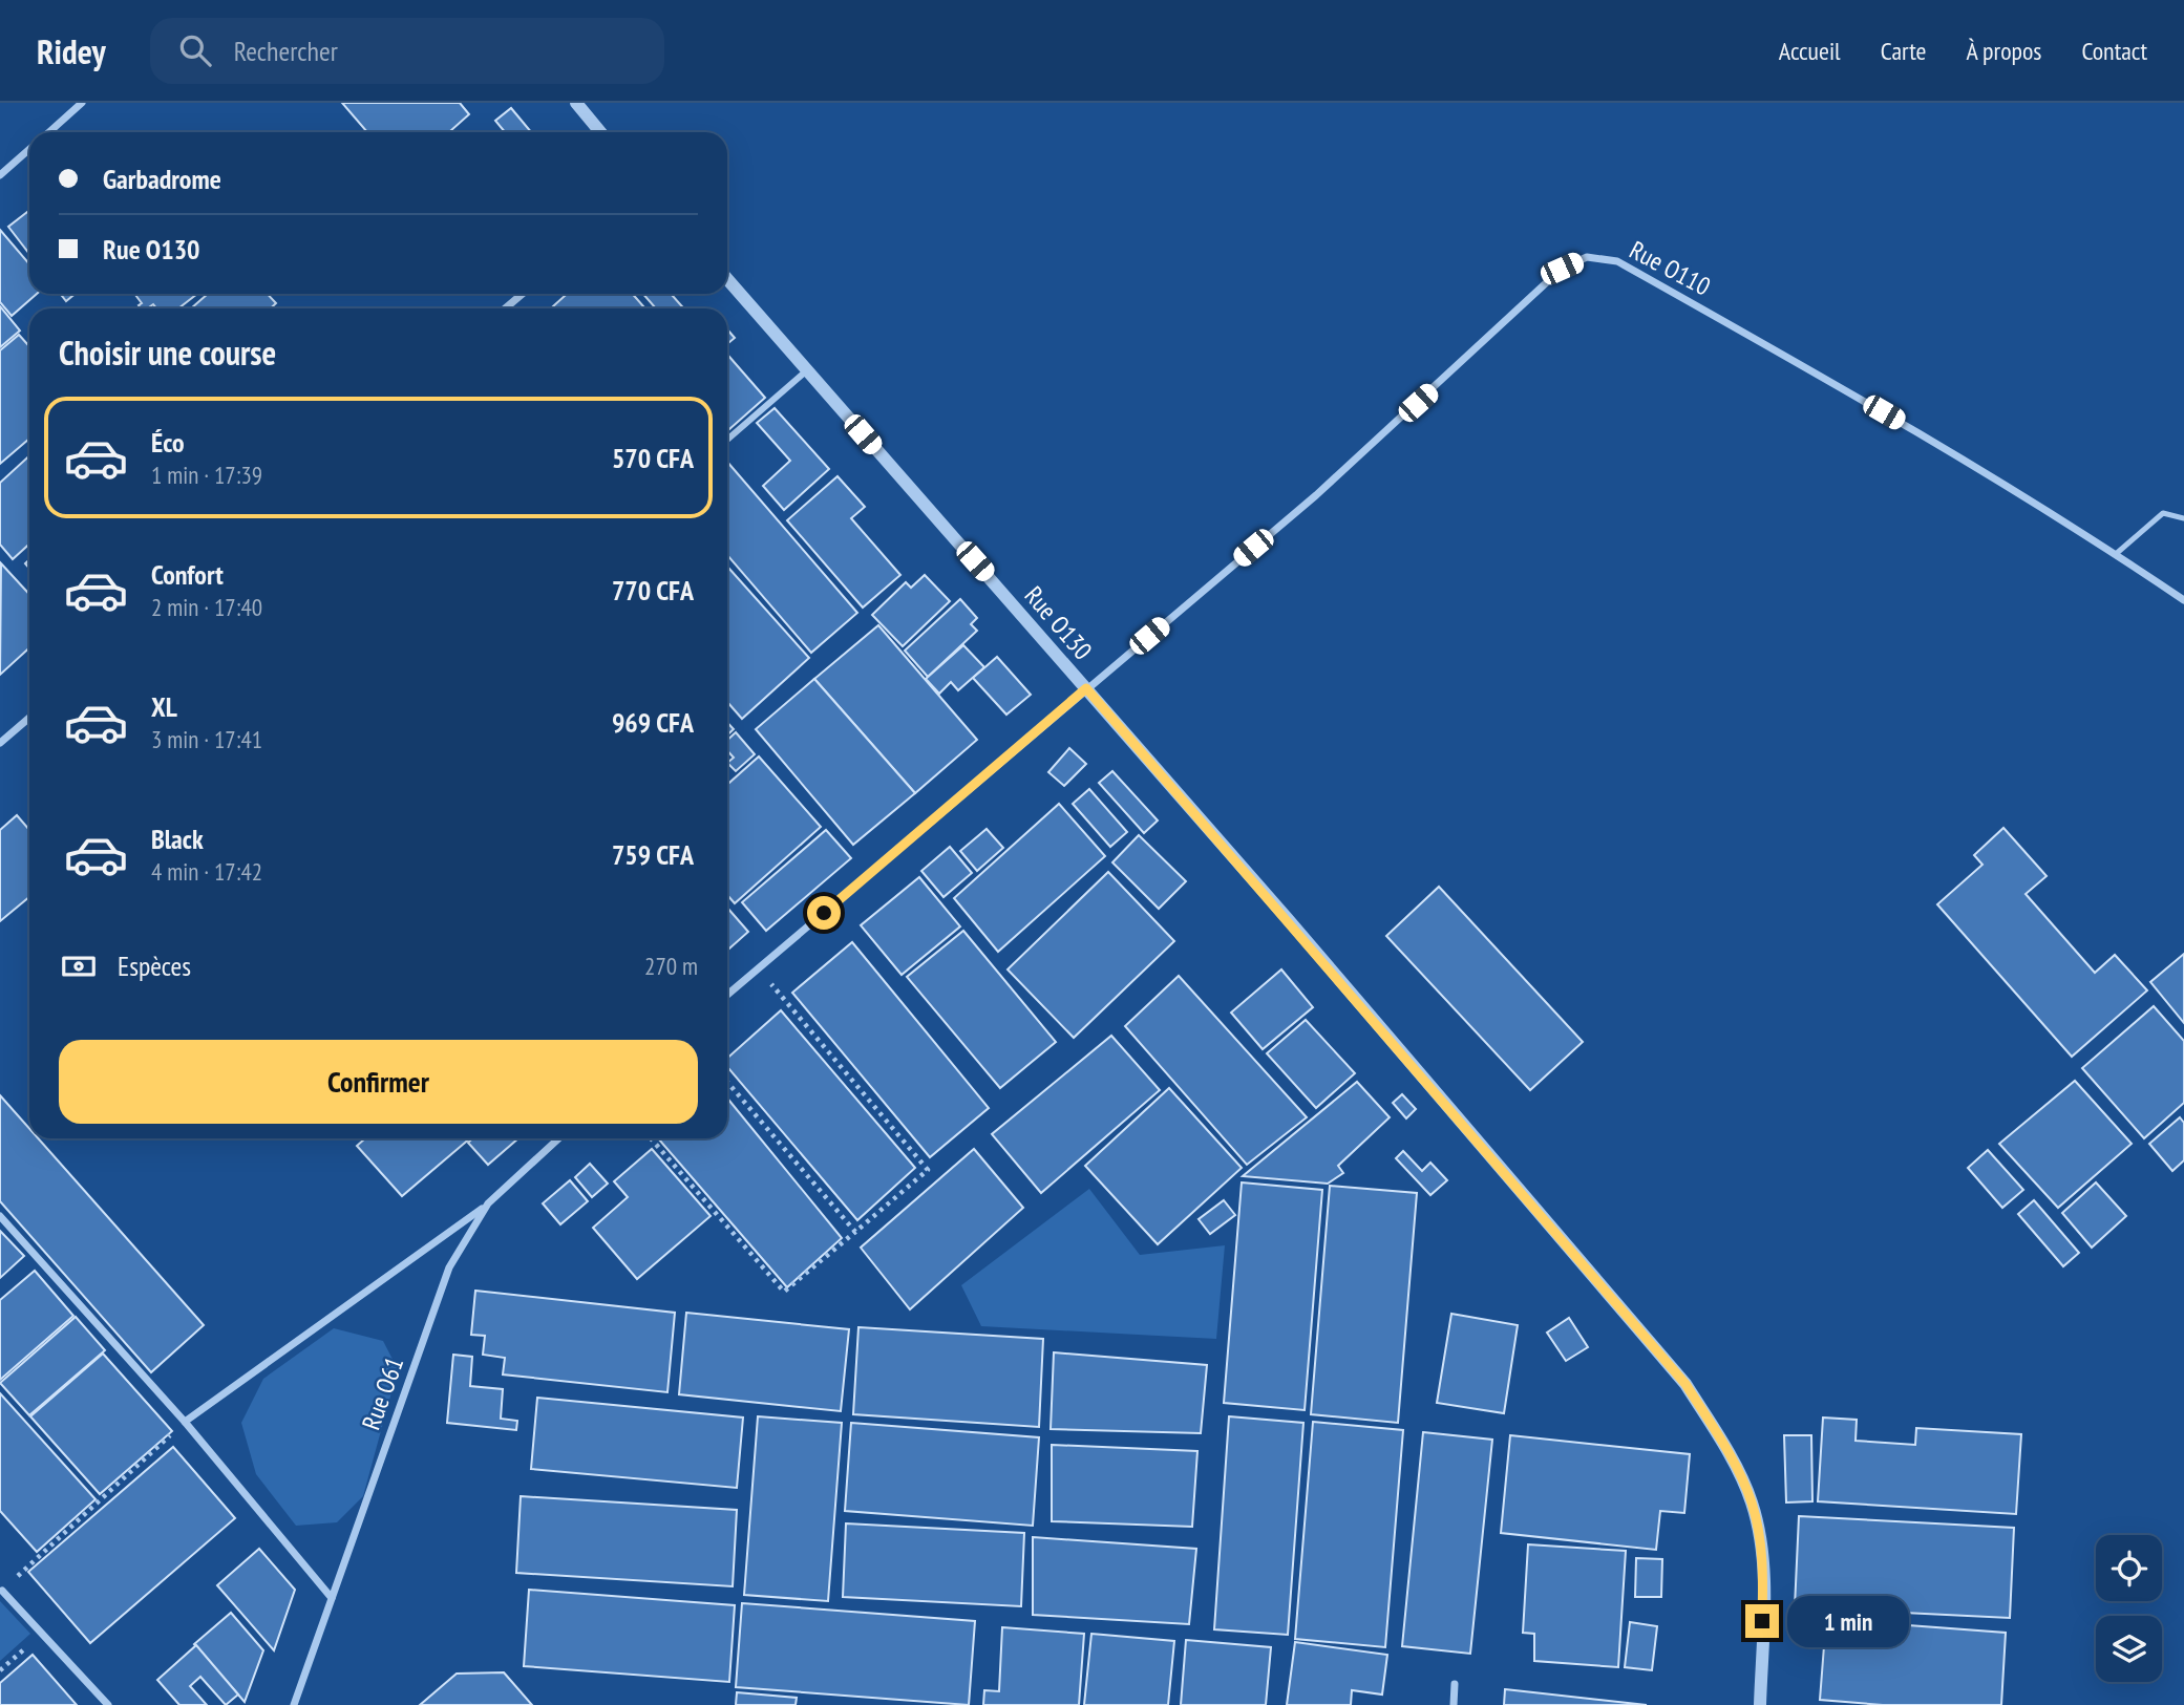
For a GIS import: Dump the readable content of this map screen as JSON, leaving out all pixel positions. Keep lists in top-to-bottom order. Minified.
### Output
{"streets":{"street":["Rue O110","Rue O130","Rue O61"]},"crossings":[["Rue O110","Rue O130"]],"page":{"header":"Ridey","search":"Rechercher","nav":["Accueil","Carte","À propos","Contact"],"banner":["Garbadrome","Rue O130"],"heading":"Choisir une course","list":[{"name":"Éco","note":"1 min · 17:39","value":"570 CFA"},{"name":"Confort","note":"2 min · 17:40","value":"770 CFA"},{"name":"XL","note":"3 min · 17:41","value":"969 CFA"},{"name":"Black","note":"4 min · 17:42","value":"759 CFA"}],"pay":["Espèces","270 m"],"buttons":"Confirmer","bubble":"1 min"}}
